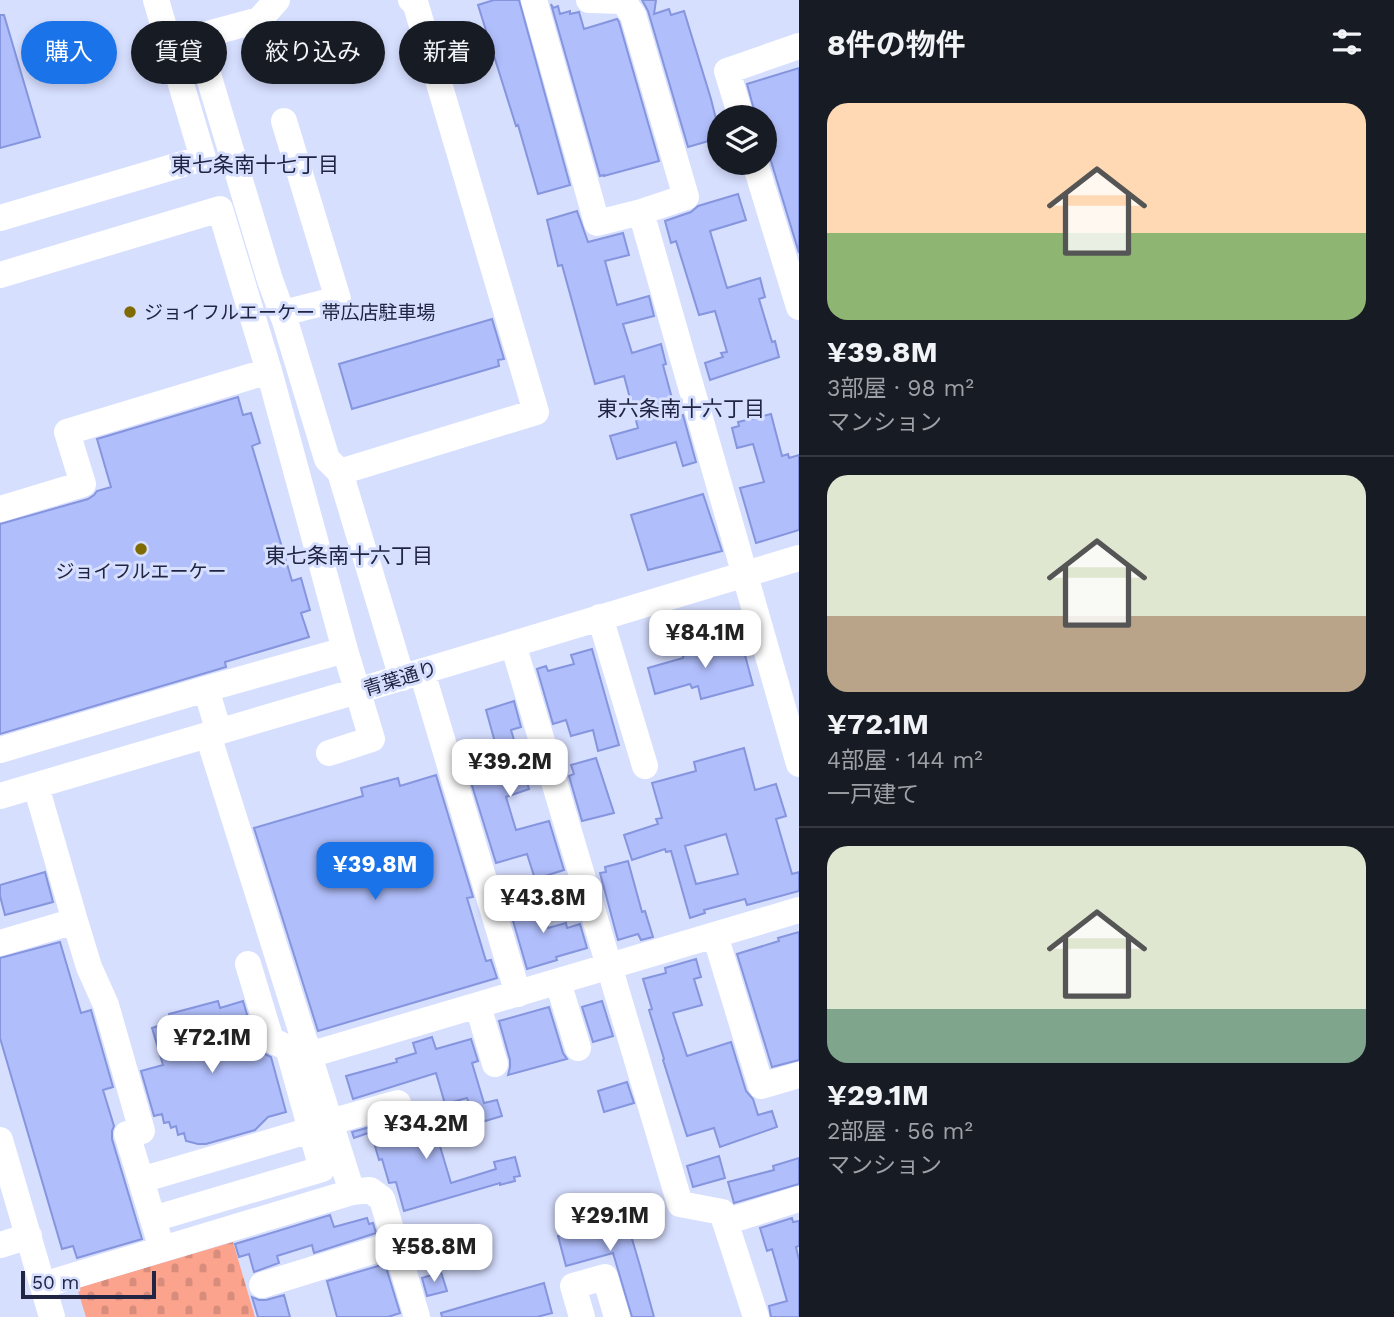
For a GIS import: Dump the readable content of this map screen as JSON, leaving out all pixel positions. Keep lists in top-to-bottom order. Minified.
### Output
{"streets":{"street":["青葉通り"]},"districts":["東七条南十七丁目","東六条南十六丁目","東七条南十六丁目"],"places":["ジョイフルエーケー 帯広店駐車場","ジョイフルエーケー"],"scale_bar":"50 m","page":{"heading":"8件の物件","chip":["購入","賃貸","絞り込み","新着"],"list":[{"name":"¥39.8M","note":"3部屋 · 98 m² · マンション"},{"name":"¥72.1M","note":"4部屋 · 144 m² · 一戸建て"},{"name":"¥29.1M","note":"2部屋 · 56 m² · マンション"}],"price":["¥84.1M","¥39.2M","¥39.8M","¥43.8M","¥72.1M","¥34.2M","¥29.1M","¥58.8M"],"scale":"50 m"}}
